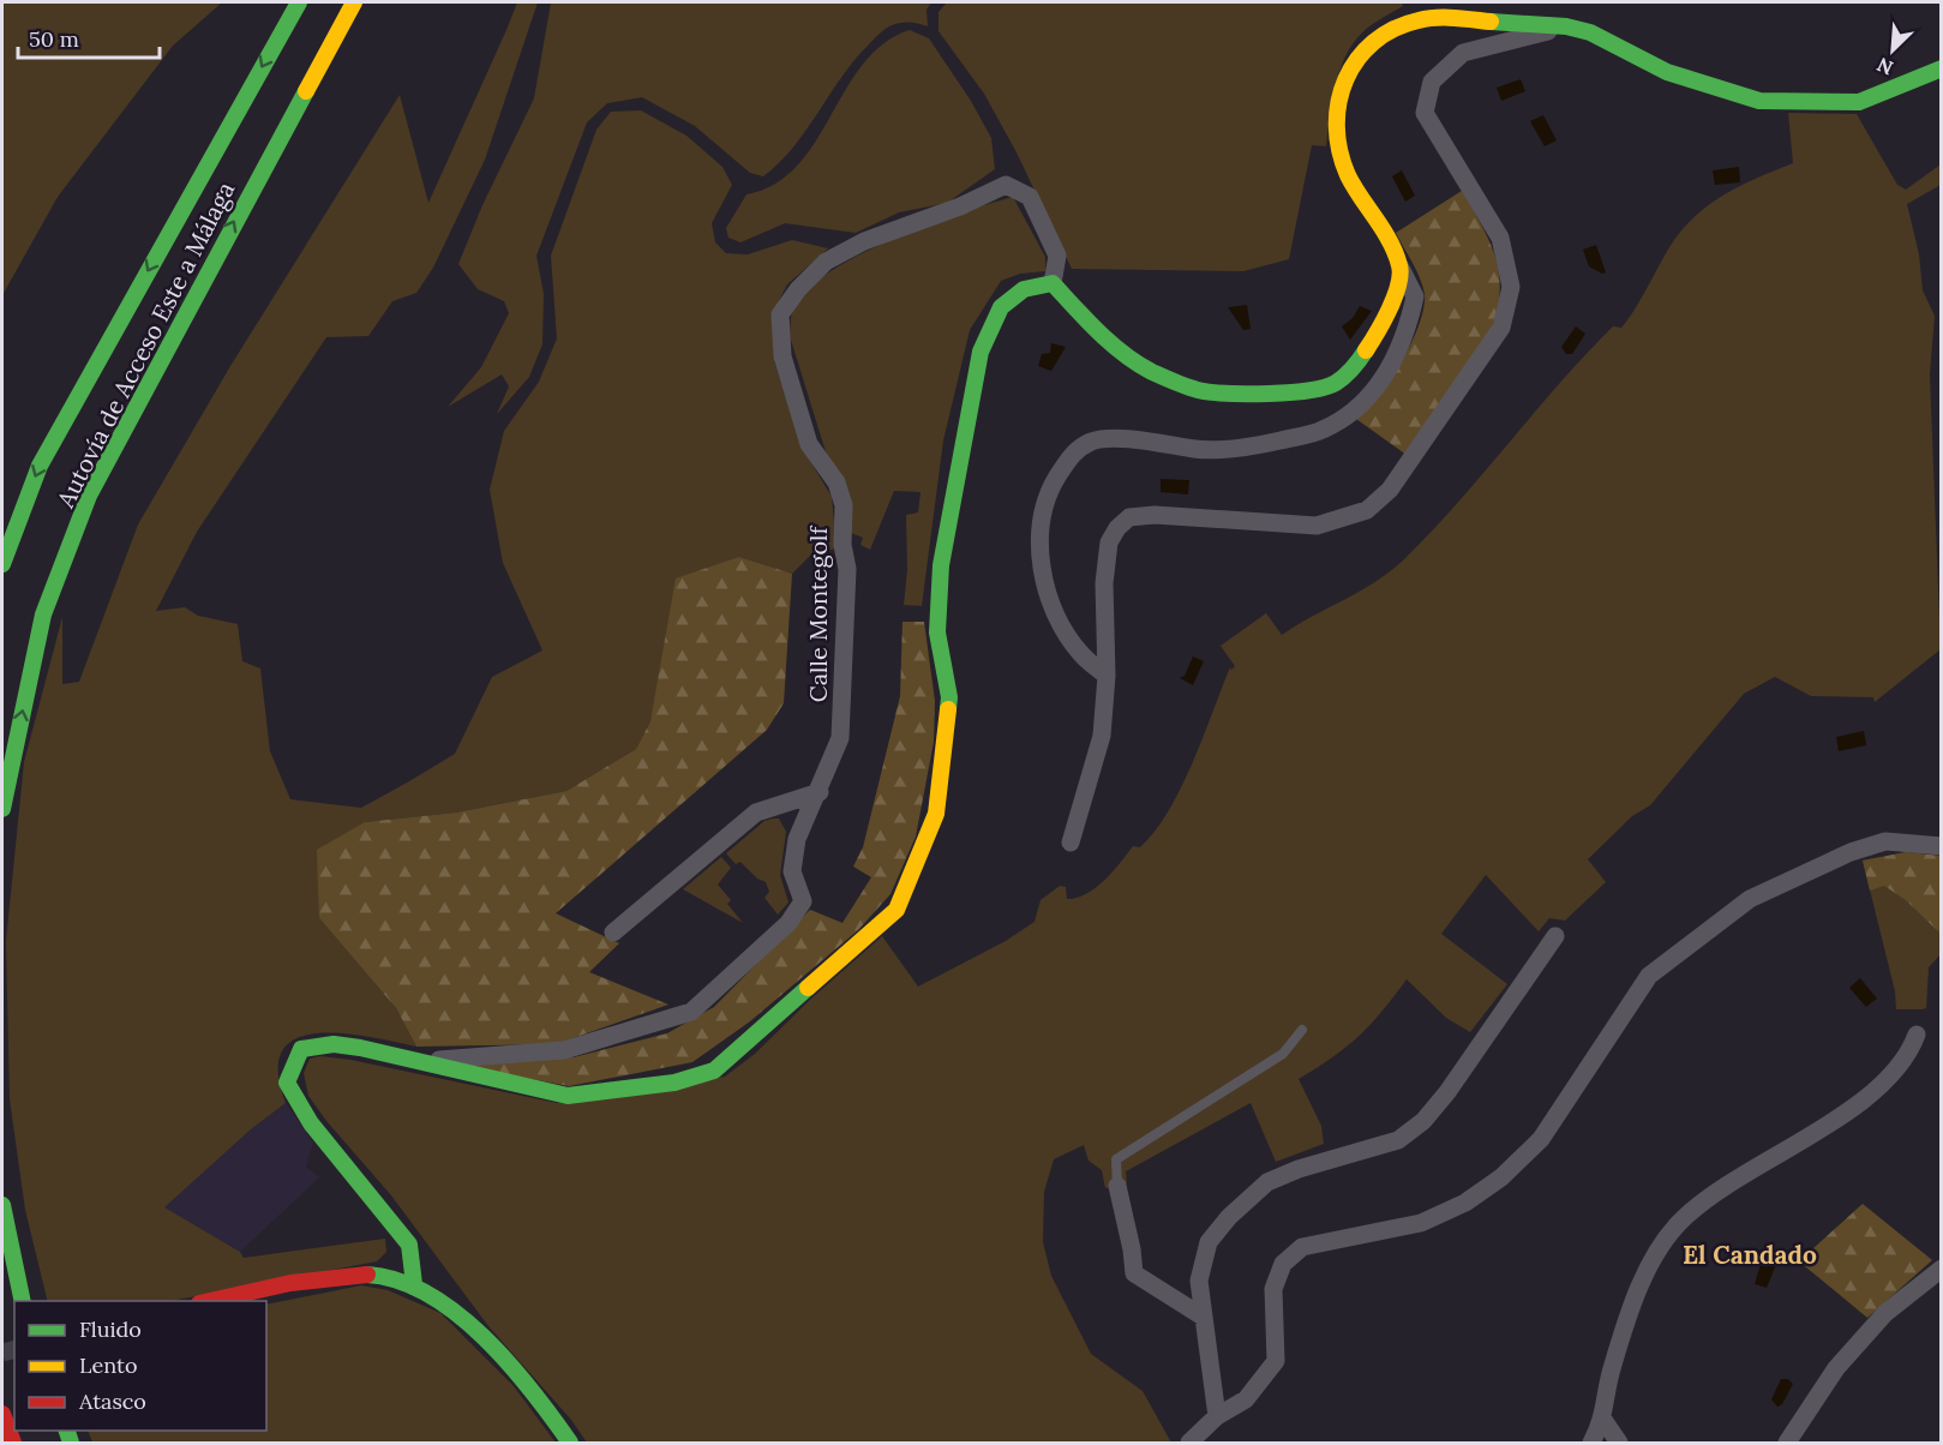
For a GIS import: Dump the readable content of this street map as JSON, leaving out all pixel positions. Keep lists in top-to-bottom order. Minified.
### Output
{"streets":{"main road":["Autovía de Acceso Este a Málaga"],"street":["Calle Montegolf"]},"districts":["El Candado"],"legend":["Fluido","Lento","Atasco"],"scale_bar":"50 m","north":"bottom left"}
